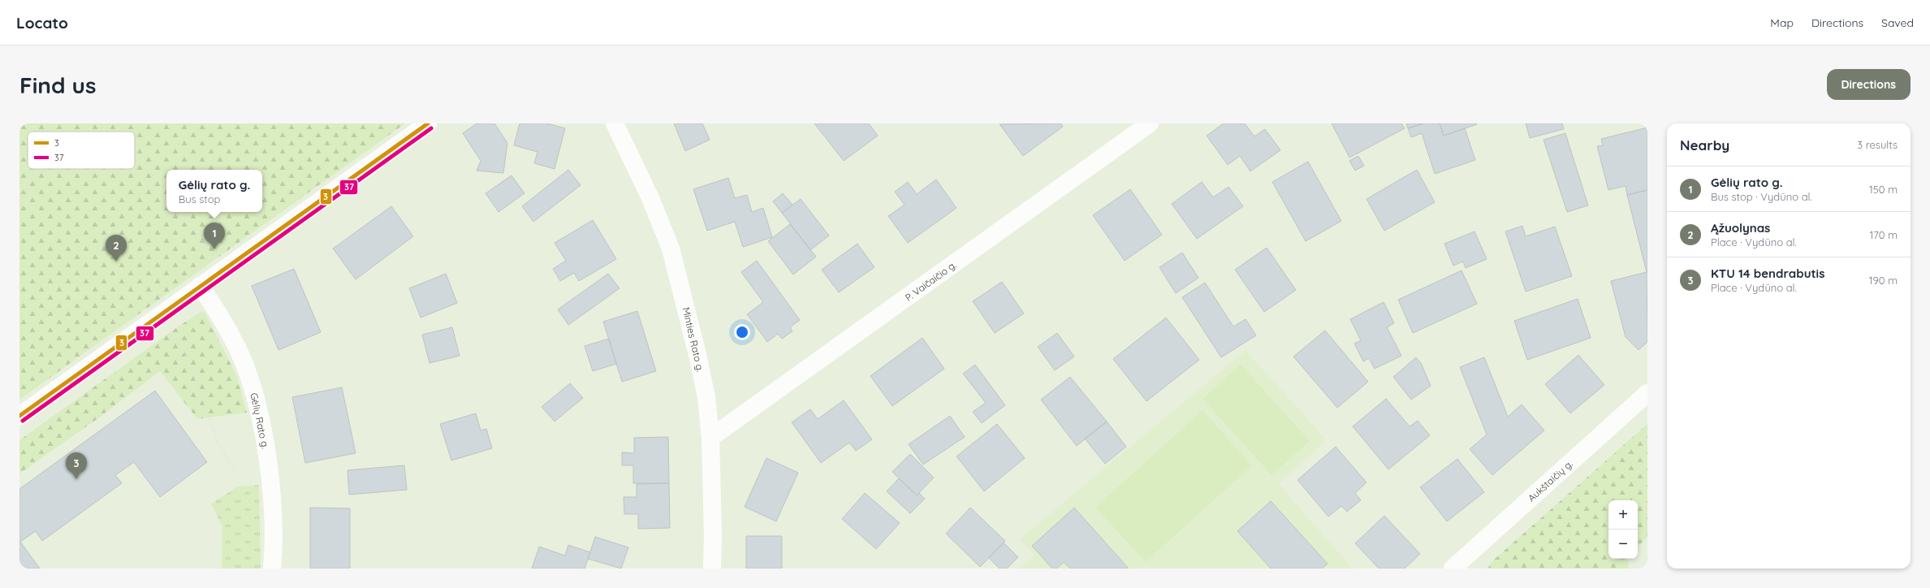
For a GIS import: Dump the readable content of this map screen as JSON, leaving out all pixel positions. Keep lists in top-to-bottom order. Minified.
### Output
{"streets":{"street":["P. Vaičaičio g.","Minties Rato g.","Gėlių Rato g.","Aukštaičių g."]},"crossings":[["P. Vaičaičio g.","Minties Rato g."]],"lines":["transit line 3","transit line 37"],"legend":["3","37"],"page":{"header":"Locato","nav":["Map","Directions","Saved"],"buttons":"Directions","title":"Find us","heading":["Nearby","3 results"],"list":[{"mark":"1","name":"Gėlių rato g.","note":"Bus stop · Vydūno al.","value":"150 m"},{"mark":"2","name":"Ąžuolynas","note":"Place · Vydūno al.","value":"170 m"},{"mark":"3","name":"KTU 14 bendrabutis","note":"Place · Vydūno al.","value":"190 m"}],"popup":["Gėlių rato g.","Bus stop"],"pins":["1","2","3"],"map_buttons":["+","−"]}}
